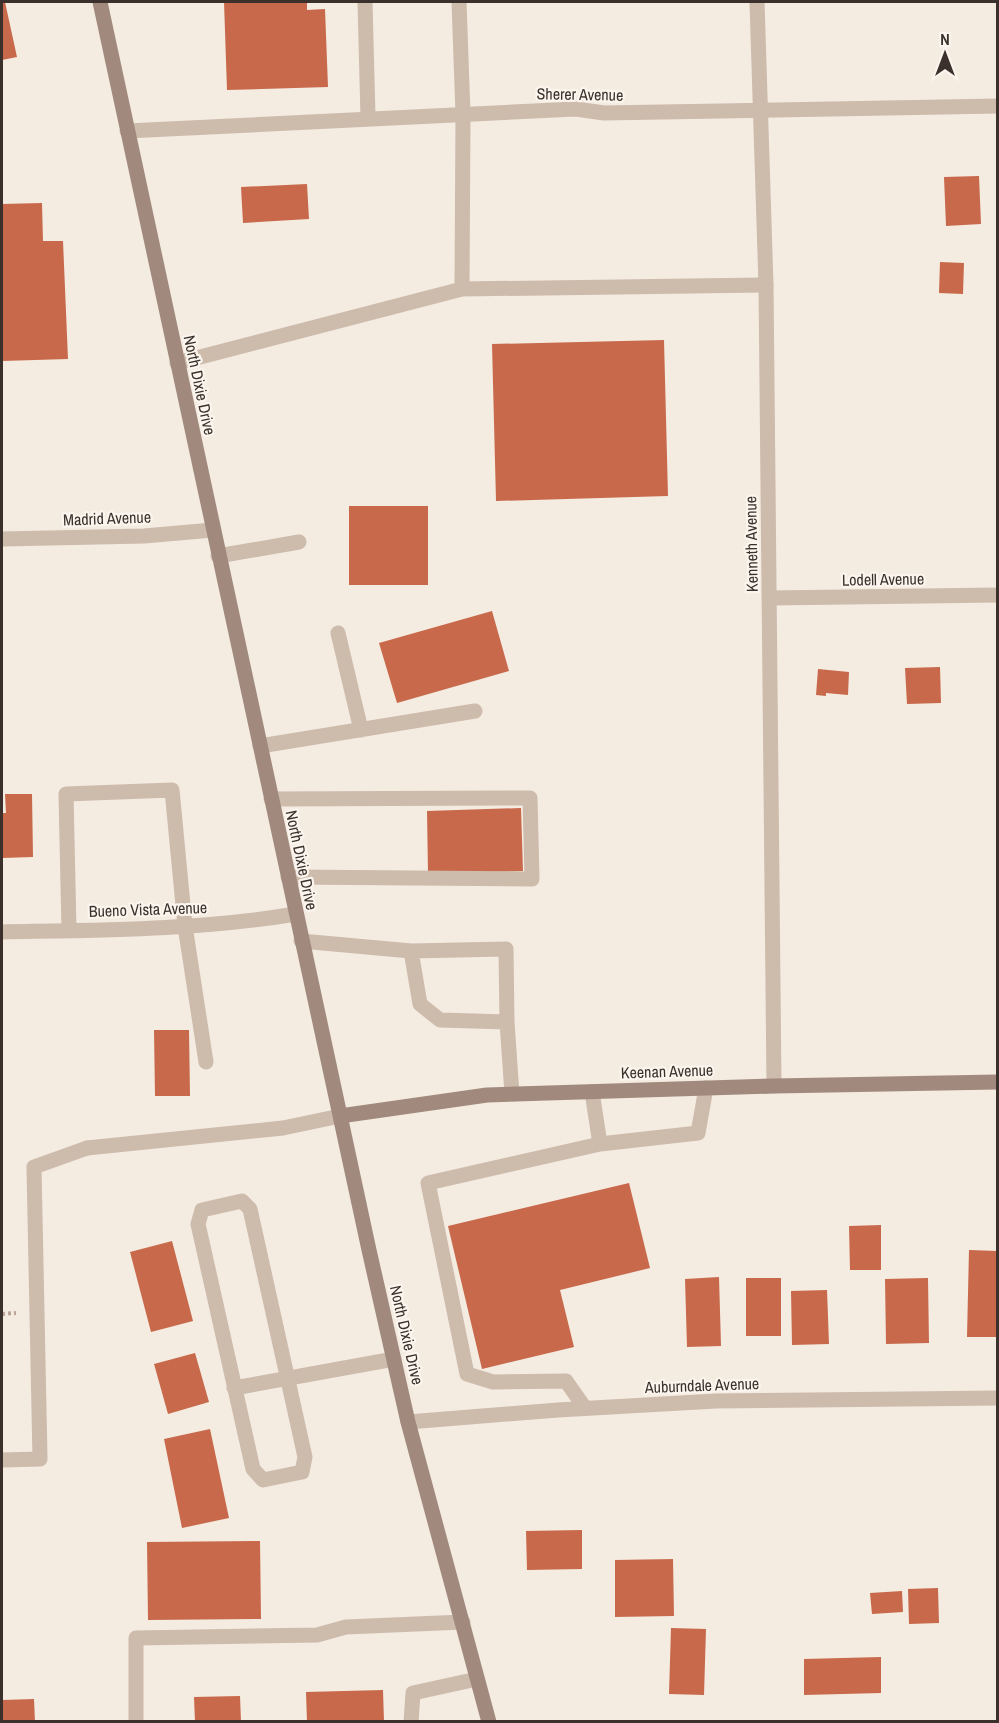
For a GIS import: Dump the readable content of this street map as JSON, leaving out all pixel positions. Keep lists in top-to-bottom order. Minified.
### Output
{"streets":{"main road":["North Dixie Drive","Keenan Avenue"],"street":["Sherer Avenue","Madrid Avenue","Kenneth Avenue","Lodell Avenue","Bueno Vista Avenue","Auburndale Avenue"]},"crossings":[["Sherer Avenue","North Dixie Drive"],["Sherer Avenue","Kenneth Avenue"],["North Dixie Drive","Madrid Avenue"],["North Dixie Drive","Bueno Vista Avenue"],["North Dixie Drive","Keenan Avenue"],["North Dixie Drive","Auburndale Avenue"],["Kenneth Avenue","Lodell Avenue"],["Kenneth Avenue","Keenan Avenue"]],"north":"top"}
